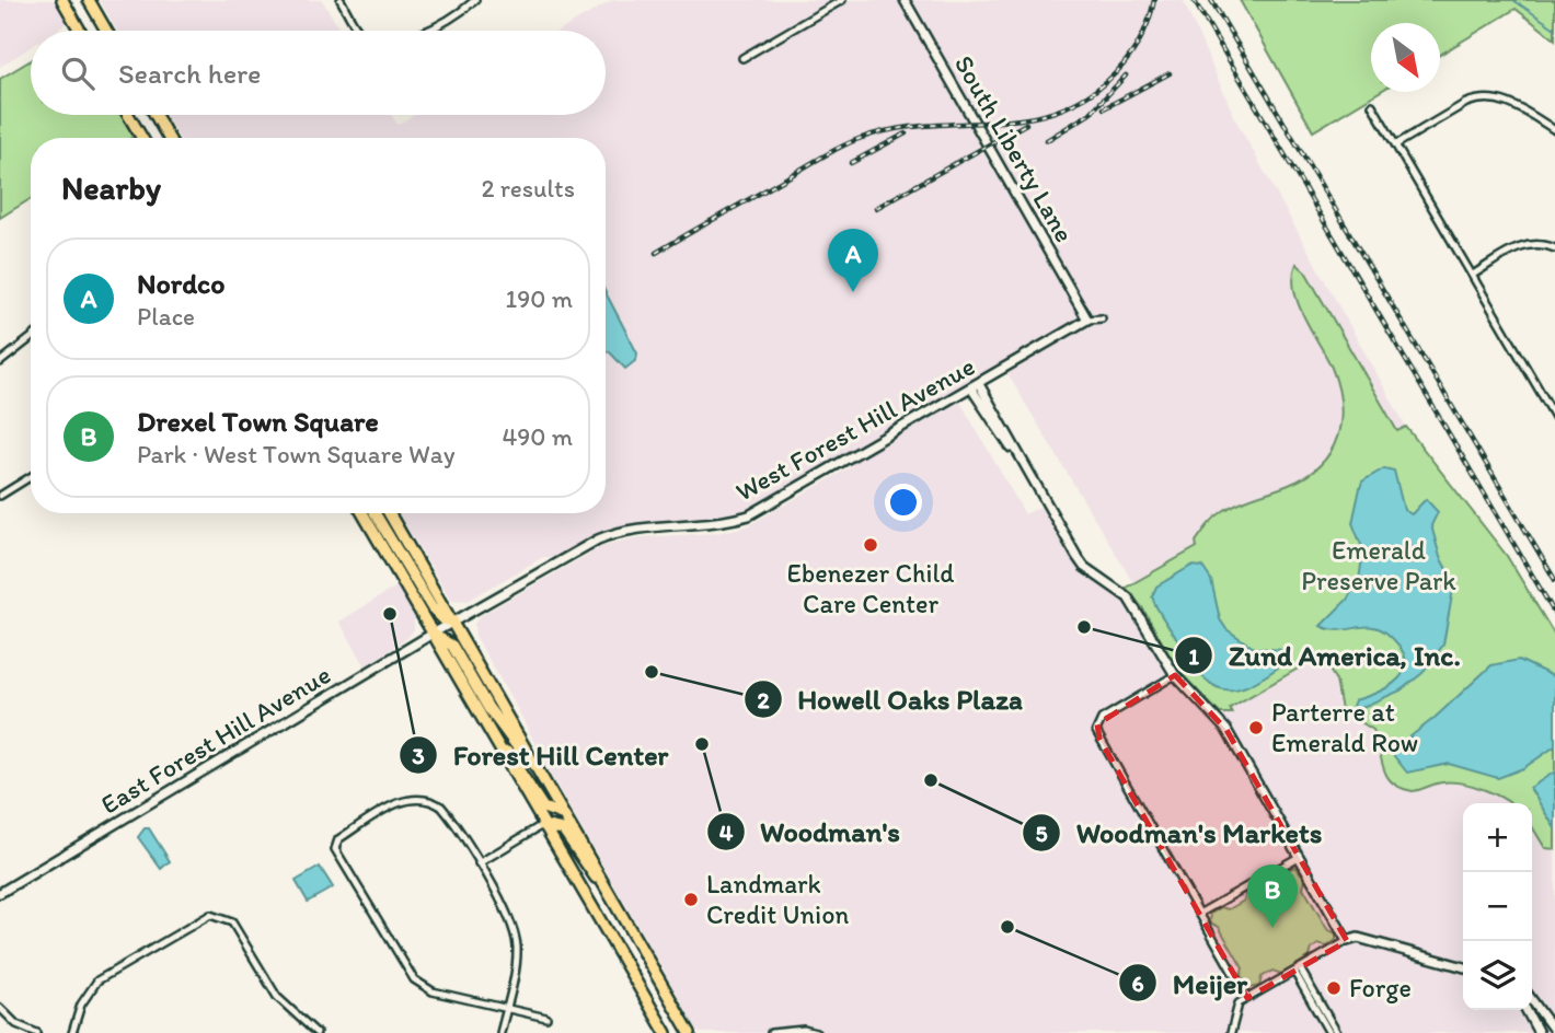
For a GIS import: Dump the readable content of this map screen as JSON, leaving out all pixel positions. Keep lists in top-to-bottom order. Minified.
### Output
{"streets":{"street":["South Liberty Lane","West Forest Hill Avenue","East Forest Hill Avenue"]},"crossings":[["South Liberty Lane","West Forest Hill Avenue"],["West Forest Hill Avenue","East Forest Hill Avenue"]],"parks":["Emerald Preserve Park"],"places":["Ebenezer Child Care Center","Forest Hill Center","Zund America, Inc.","Howell Oaks Plaza","Parterre at Emerald Row","Woodman's","Woodman's Markets","Landmark Credit Union","Meijer","Forge"],"north":"bottom right","page":{"search":"Search here","heading":["Nearby","2 results"],"pins":["A","B"],"list":[{"mark":"A","name":"Nordco","note":"Place","value":"190 m"},{"mark":"B","name":"Drexel Town Square","note":"Park · West Town Square Way","value":"490 m"}],"map_buttons":["+","−"]}}
